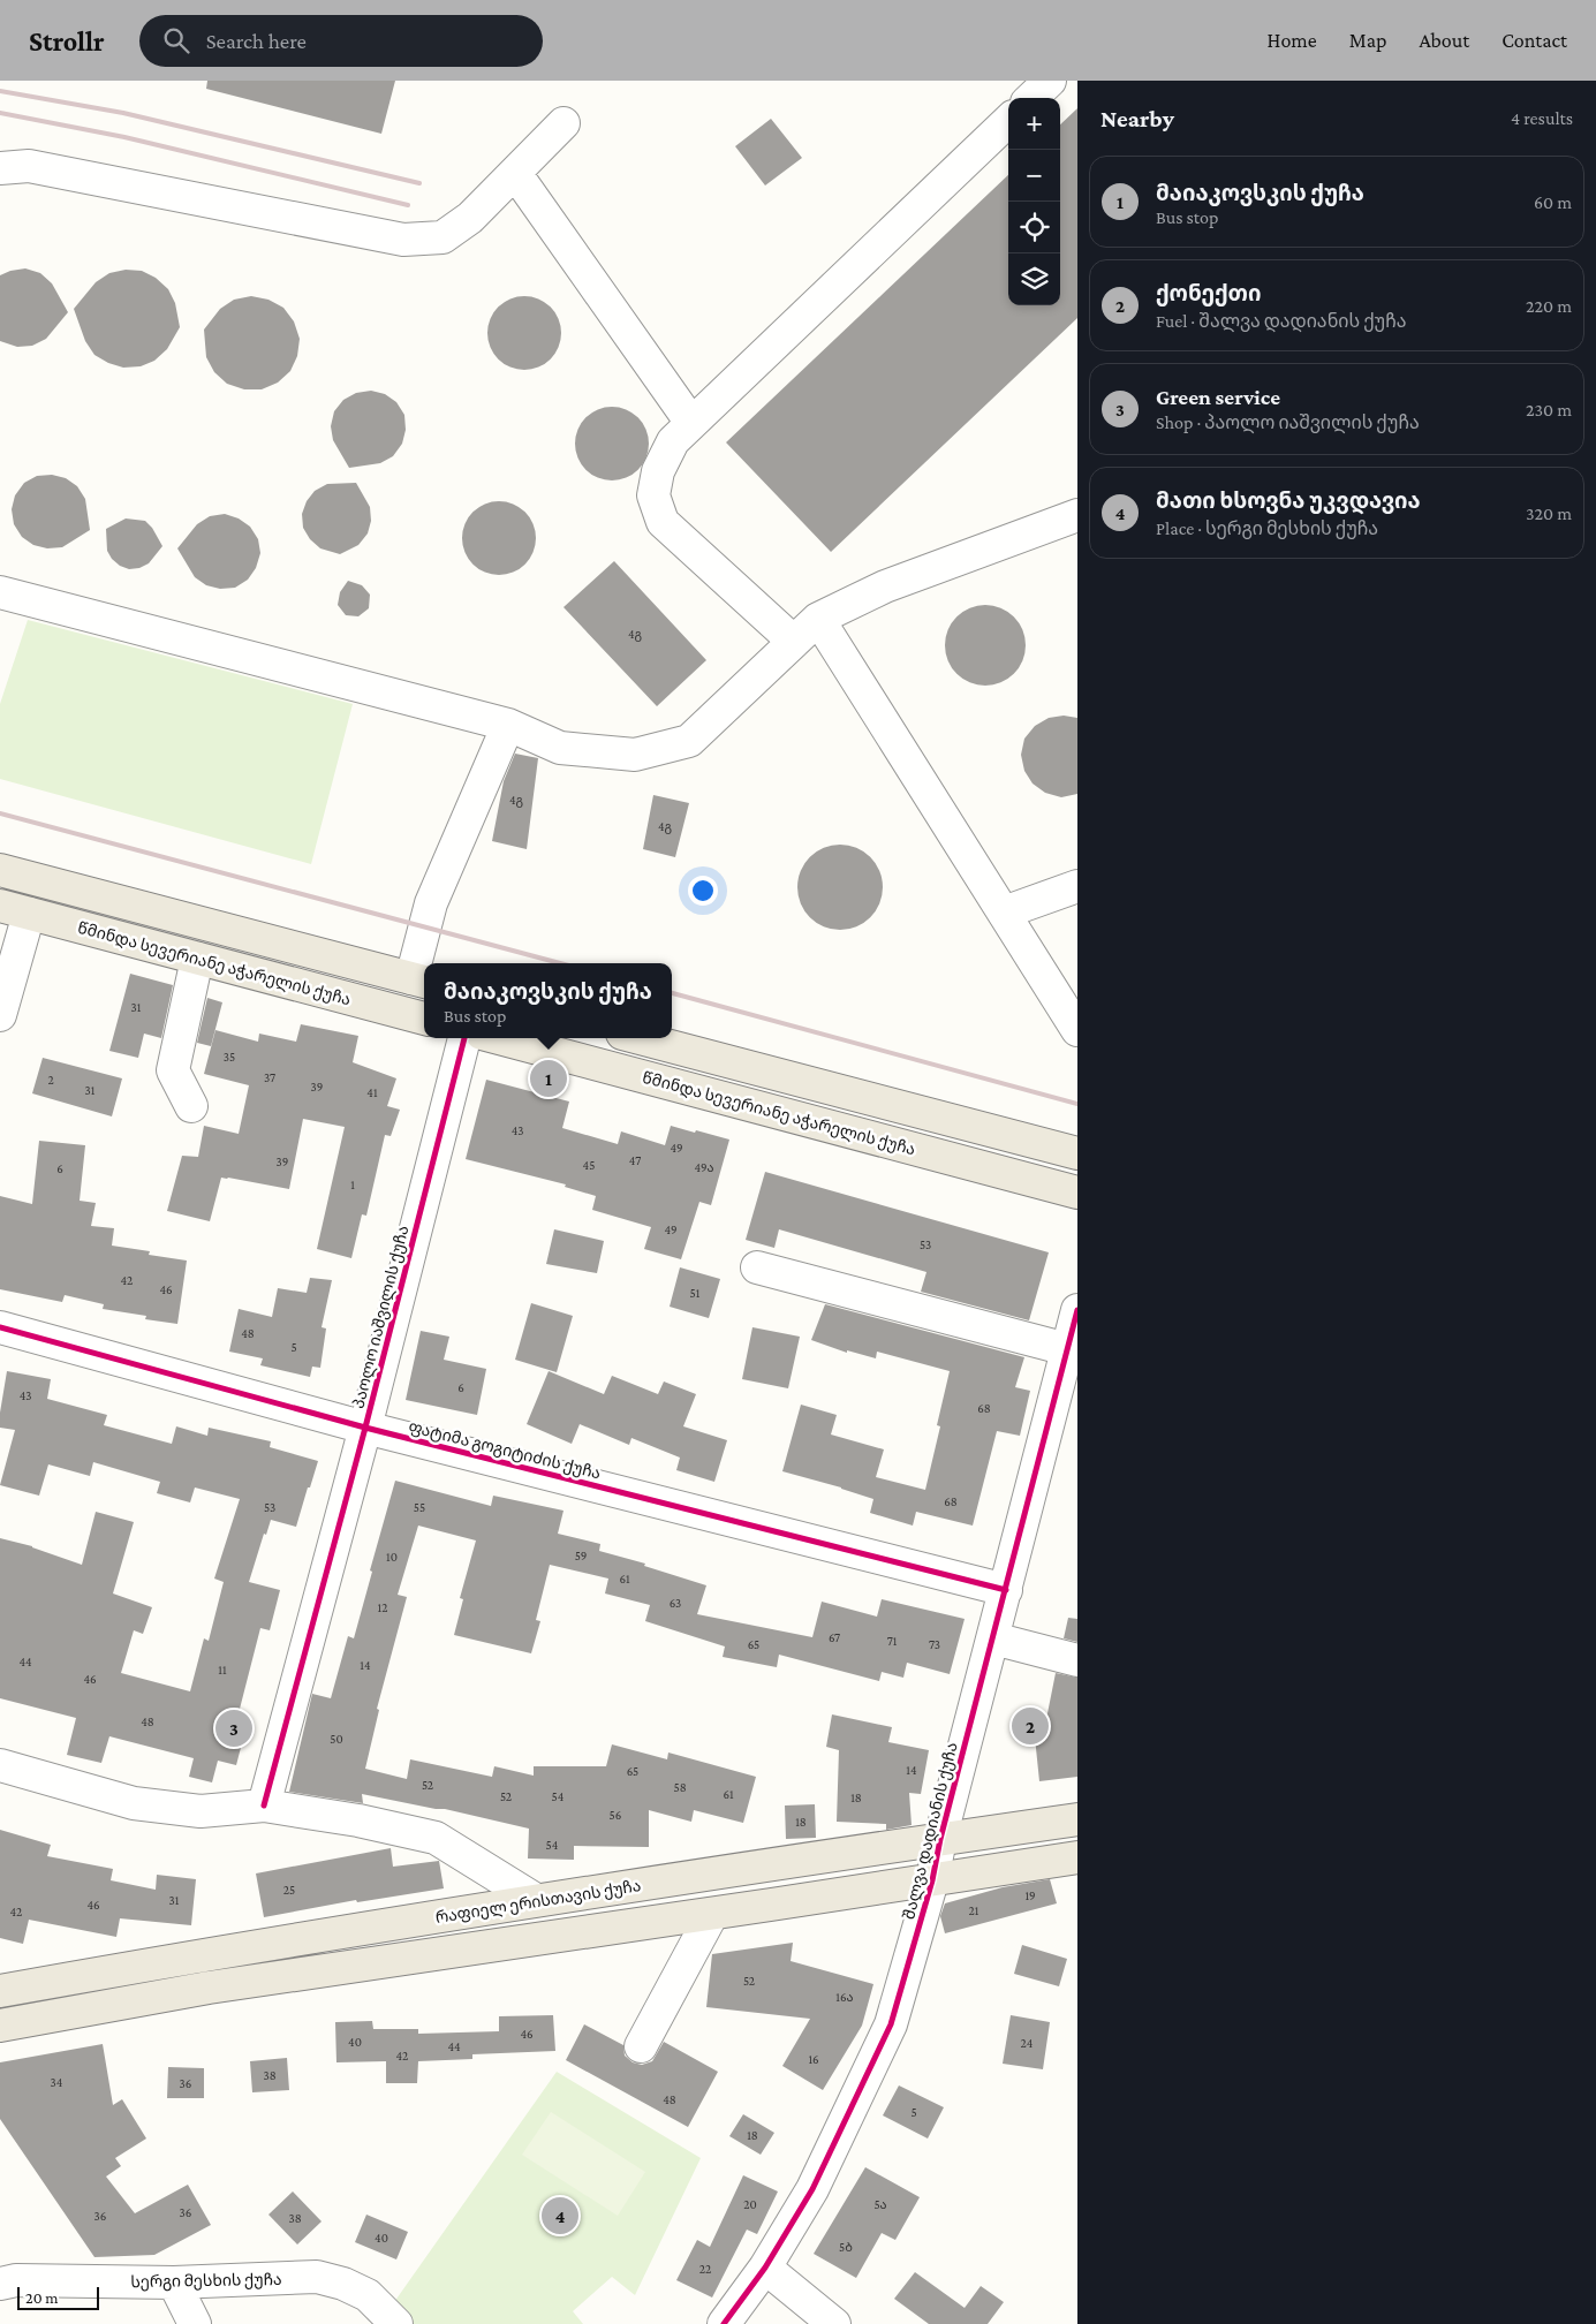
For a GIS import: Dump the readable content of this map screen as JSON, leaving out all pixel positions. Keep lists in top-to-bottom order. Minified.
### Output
{"streets":{"main road":["წმინდა სევერიანე აჭარელის ქუჩა","რაფიელ ერისთავის ქუჩა"],"street":["პაოლო იაშვილის ქუჩა","ფატიმა გოგიტიძის ქუჩა","შალვა დადიანის ქუჩა","სერგი მესხის ქუჩა"]},"crossings":[["პაოლო იაშვილის ქუჩა","ფატიმა გოგიტიძის ქუჩა"],["ფატიმა გოგიტიძის ქუჩა","შალვა დადიანის ქუჩა"],["შალვა დადიანის ქუჩა","რაფიელ ერისთავის ქუჩა"]],"house_numbers":["4გ","4გ","4გ","31","35","37","2","39","31","41","43","49","47","39","45","49ა","6","1","49","53","42","46","51","48","5","6","43","68","68","53","55","59","10","61","63","12","67","71","65","73","44","14","11","46","48","50","14","65","52","58","61","52","54","18","56","18","54","25","19","31","46","21","42","52","16ა","46","40","24","44","42","16","38","34","36","48","5","18","20","5ა","36","36","38","40","5ბ","22"],"scale_bar":"20 m","page":{"header":"Strollr","search":"Search here","nav":["Home","Map","About","Contact"],"heading":["Nearby","4 results"],"map_buttons":["+","−"],"list":[{"mark":"1","name":"მაიაკოვსკის ქუჩა","note":"Bus stop","value":"60 m"},{"mark":"2","name":"ქონექთი","note":"Fuel · შალვა დადიანის ქუჩა","value":"220 m"},{"mark":"3","name":"Green service","note":"Shop · პაოლო იაშვილის ქუჩა","value":"230 m"},{"mark":"4","name":"მათი ხსოვნა უკვდავია","note":"Place · სერგი მესხის ქუჩა","value":"320 m"}],"popup":["მაიაკოვსკის ქუჩა","Bus stop"],"pins":["1","2","3","4"],"scale":"20 m"}}
